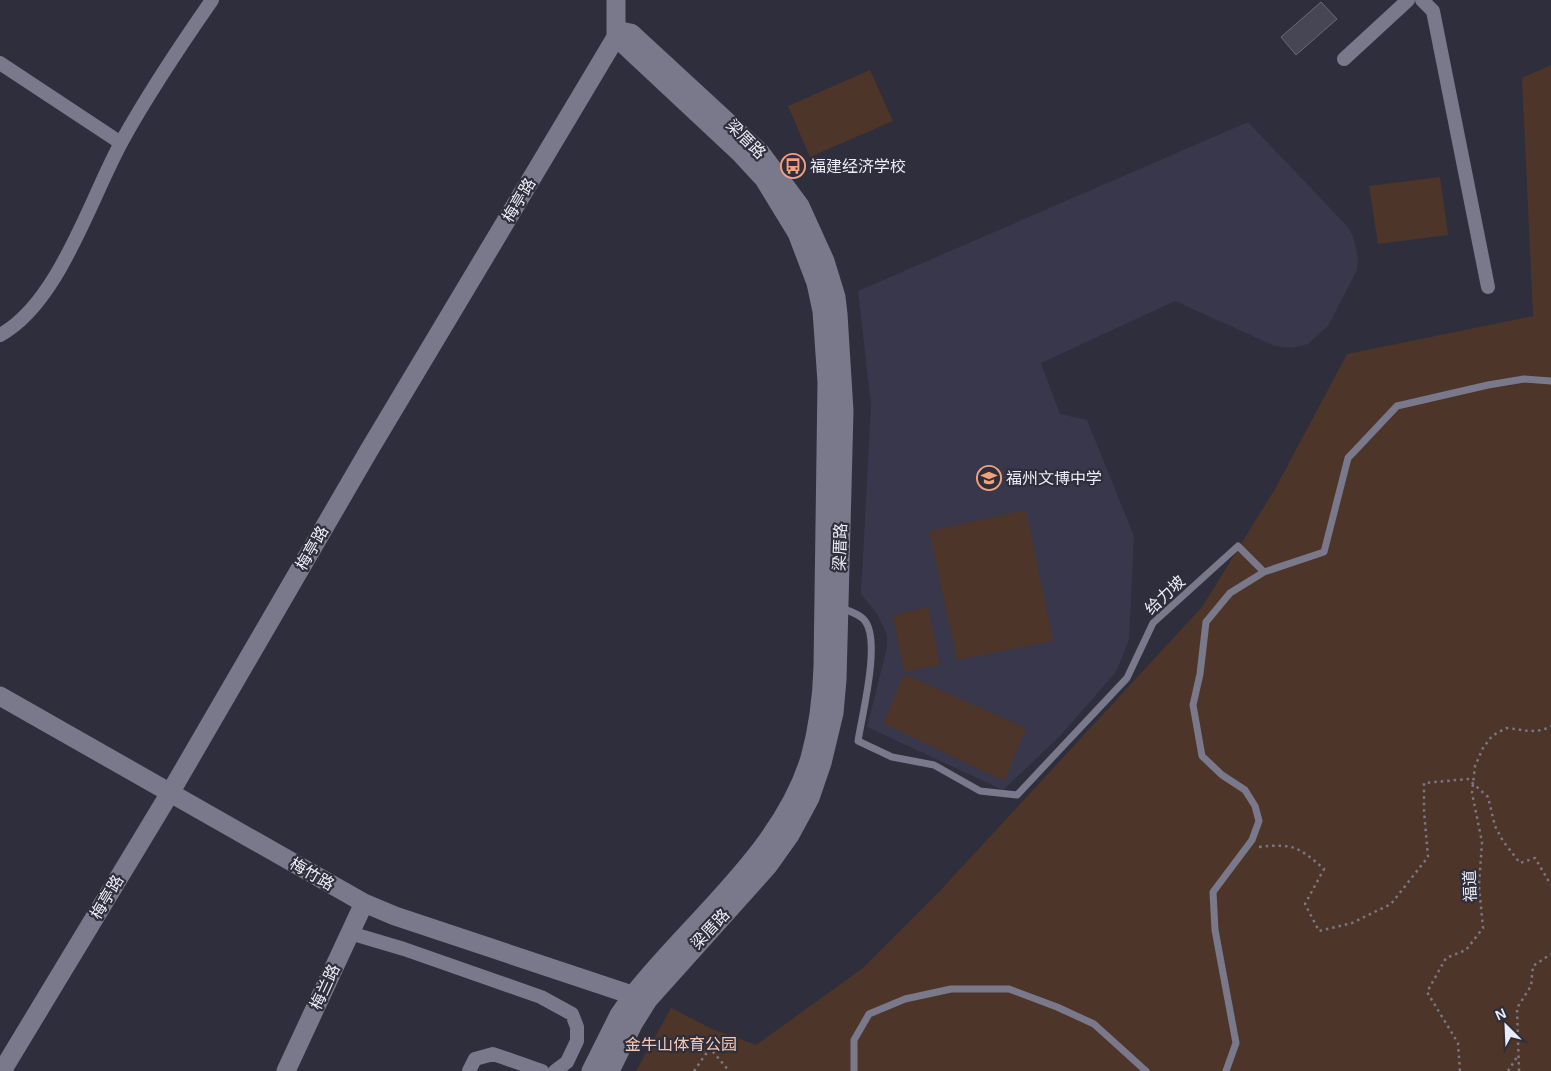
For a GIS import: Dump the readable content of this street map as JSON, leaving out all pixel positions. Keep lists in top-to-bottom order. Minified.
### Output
{"streets":{"main road":["梁厝路","梅亭路","梅竹路","梅兰路"],"lane":["给力坡"],"path":["福道"]},"crossings":[["梁厝路","梅亭路"],["梁厝路","给力坡"],["梁厝路","梅竹路"],["梅亭路","梅竹路"],["梅竹路","梅兰路"]],"parks":["金牛山体育公园"],"places":{"bus stop":["福建经济学校"],"school or university":["福州文博中学"]},"north":"top left"}
